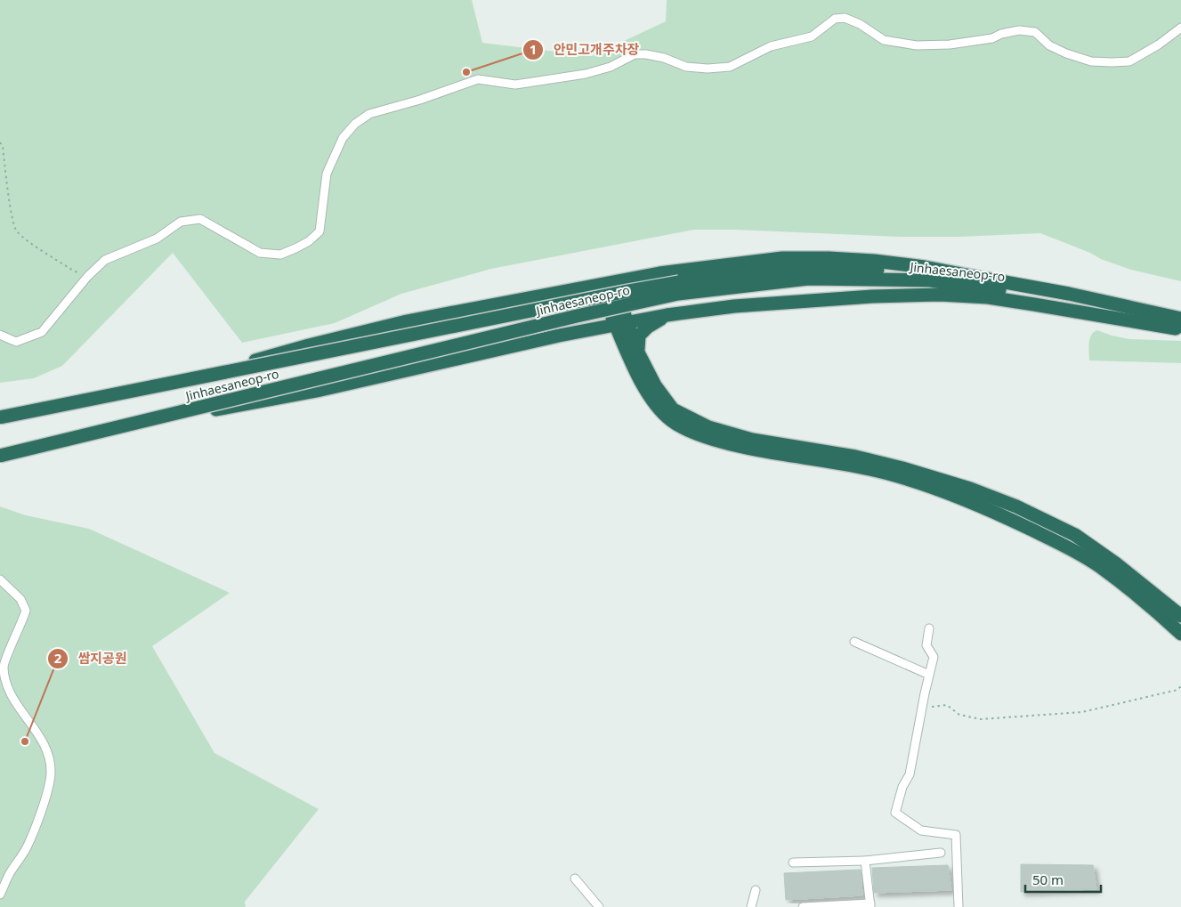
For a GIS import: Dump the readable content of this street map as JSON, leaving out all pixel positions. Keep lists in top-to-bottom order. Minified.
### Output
{"streets":{"highway":["Jinhaesaneop-ro"]},"places":["안민고개주차장","쌈지공원"],"scale_bar":"50 m"}
